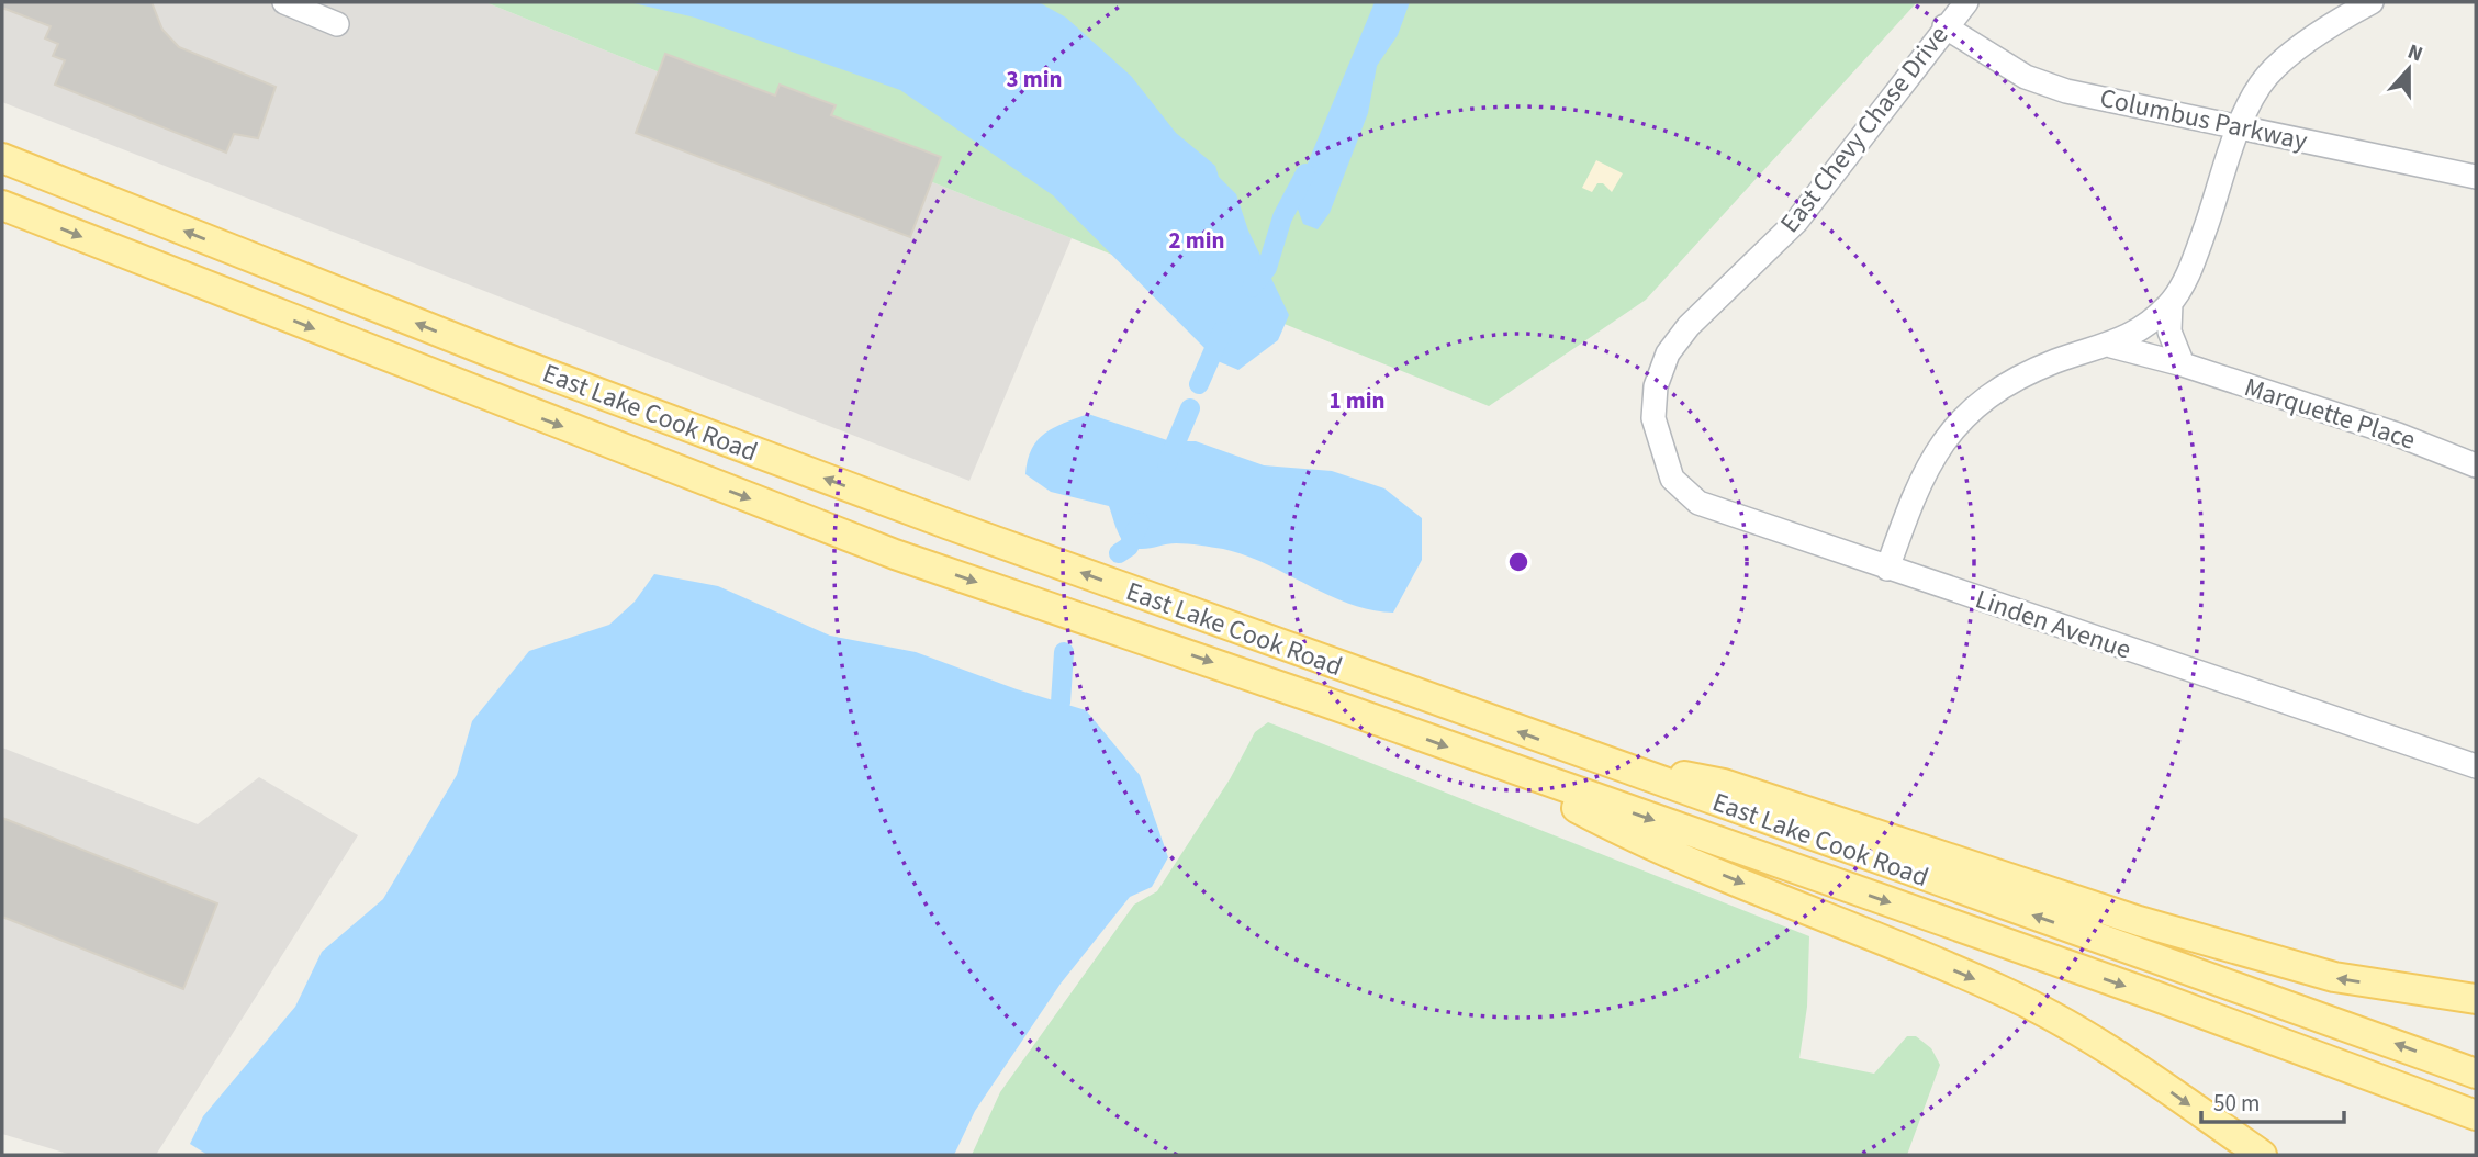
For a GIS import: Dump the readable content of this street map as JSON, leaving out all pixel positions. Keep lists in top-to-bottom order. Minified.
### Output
{"streets":{"main road":["East Lake Cook Road"],"street":["Columbus Parkway","East Chevy Chase Drive","Marquette Place","Linden Avenue"]},"crossings":[["Columbus Parkway","East Chevy Chase Drive"],["East Chevy Chase Drive","Linden Avenue"]],"scale_bar":"50 m","north":"top","rings":["3 min","2 min","1 min"]}
